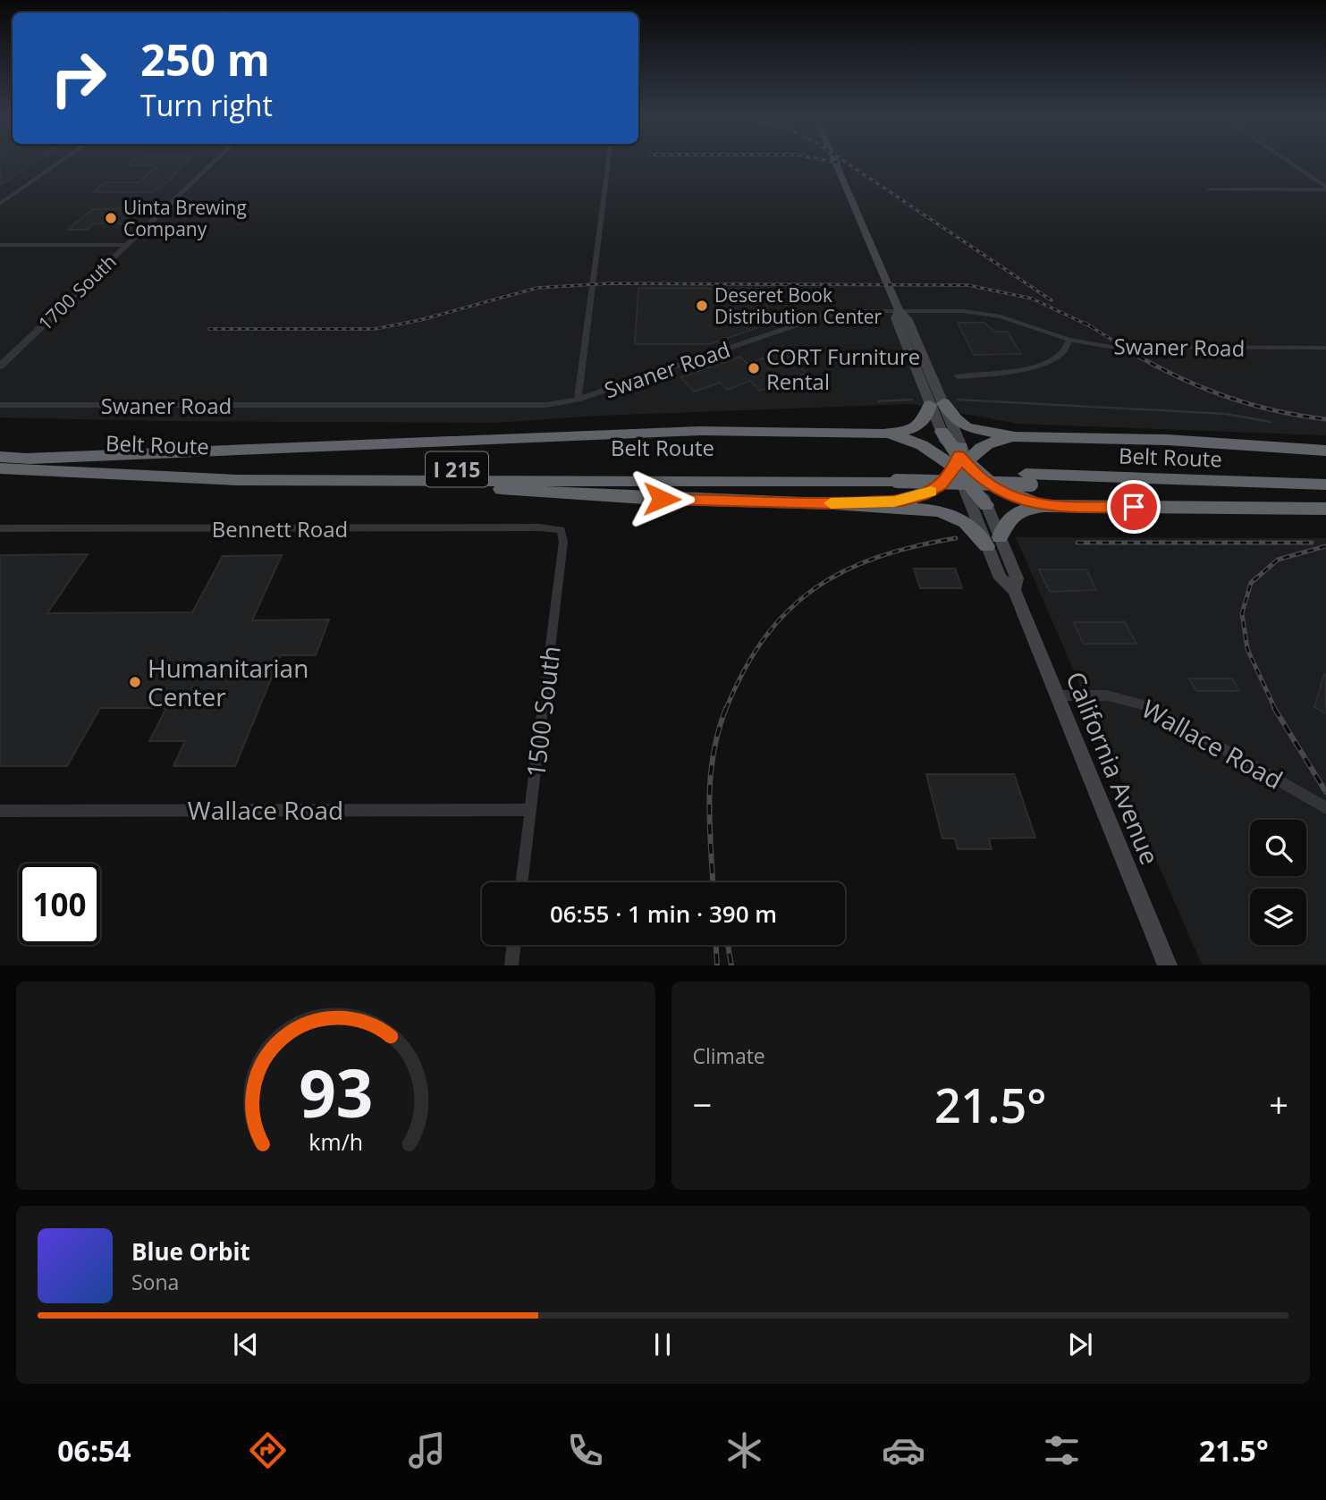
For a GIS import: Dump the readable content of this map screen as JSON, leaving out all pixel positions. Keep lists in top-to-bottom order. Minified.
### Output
{"streets":{"highway":["Belt Route","I 215"],"main road":["California Avenue"],"street":["1700 South","Swaner Road","Bennett Road","1500 South","Wallace Road"]},"crossings":[["Swaner Road","California Avenue"],["Bennett Road","1500 South"],["1500 South","Wallace Road"],["Wallace Road","California Avenue"]],"places":["Uinta Brewing Company","Deseret Book Distribution Center","CORT Furniture Rental","Humanitarian Center"],"page":{"turn":["250 m","Turn right"],"limit":"100","trip":"06:55 · 1 min · 390 m","tile":"Climate","heat":["−","21.5°","+"],"song":["Blue Orbit","Sona"],"tabs":["06:54","21.5°"],"gauge":["93","km/h"]}}
